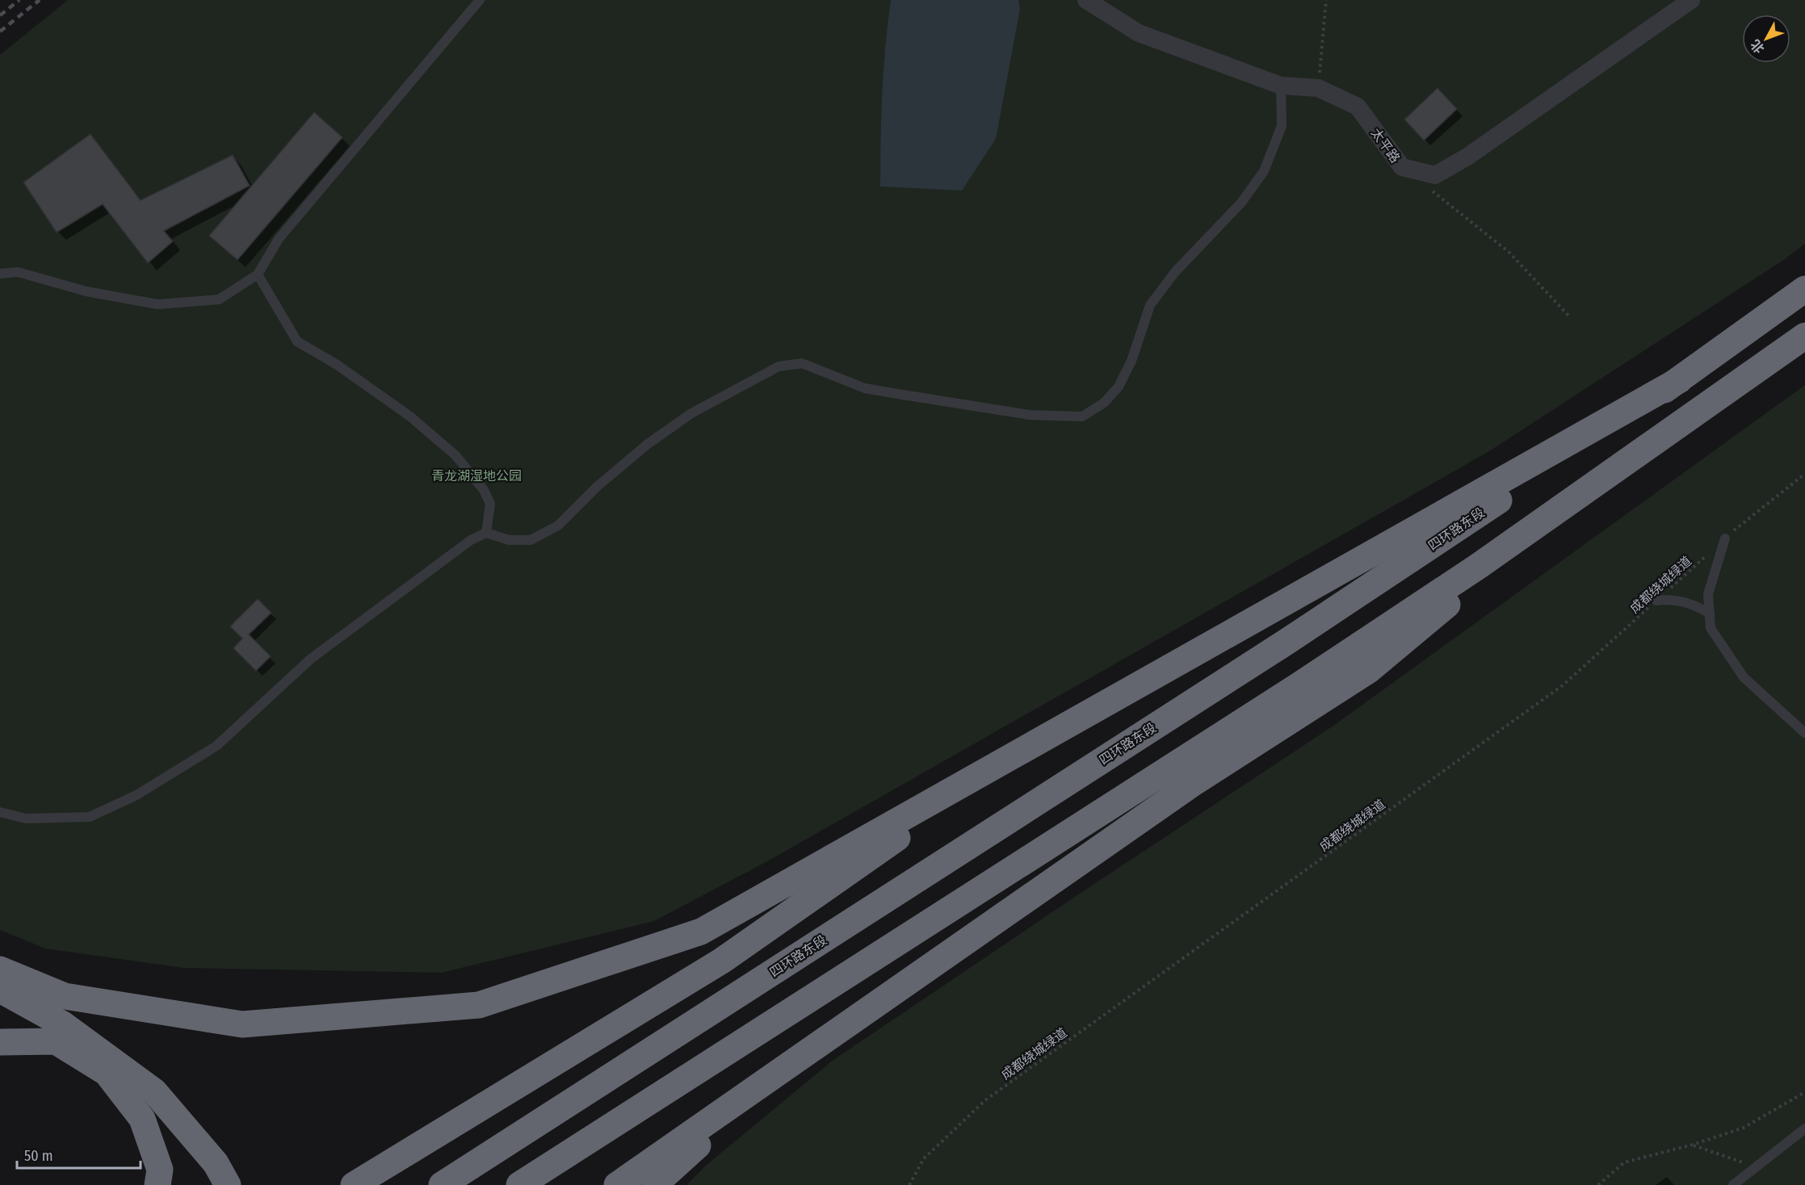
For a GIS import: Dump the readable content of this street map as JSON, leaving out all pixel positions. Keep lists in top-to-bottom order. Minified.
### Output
{"streets":{"highway":["四环路东段"],"street":["太平路"],"path":["成都绕城绿道"]},"parks":["青龙湖湿地公园"],"scale_bar":"50 m","north":"bottom left"}
